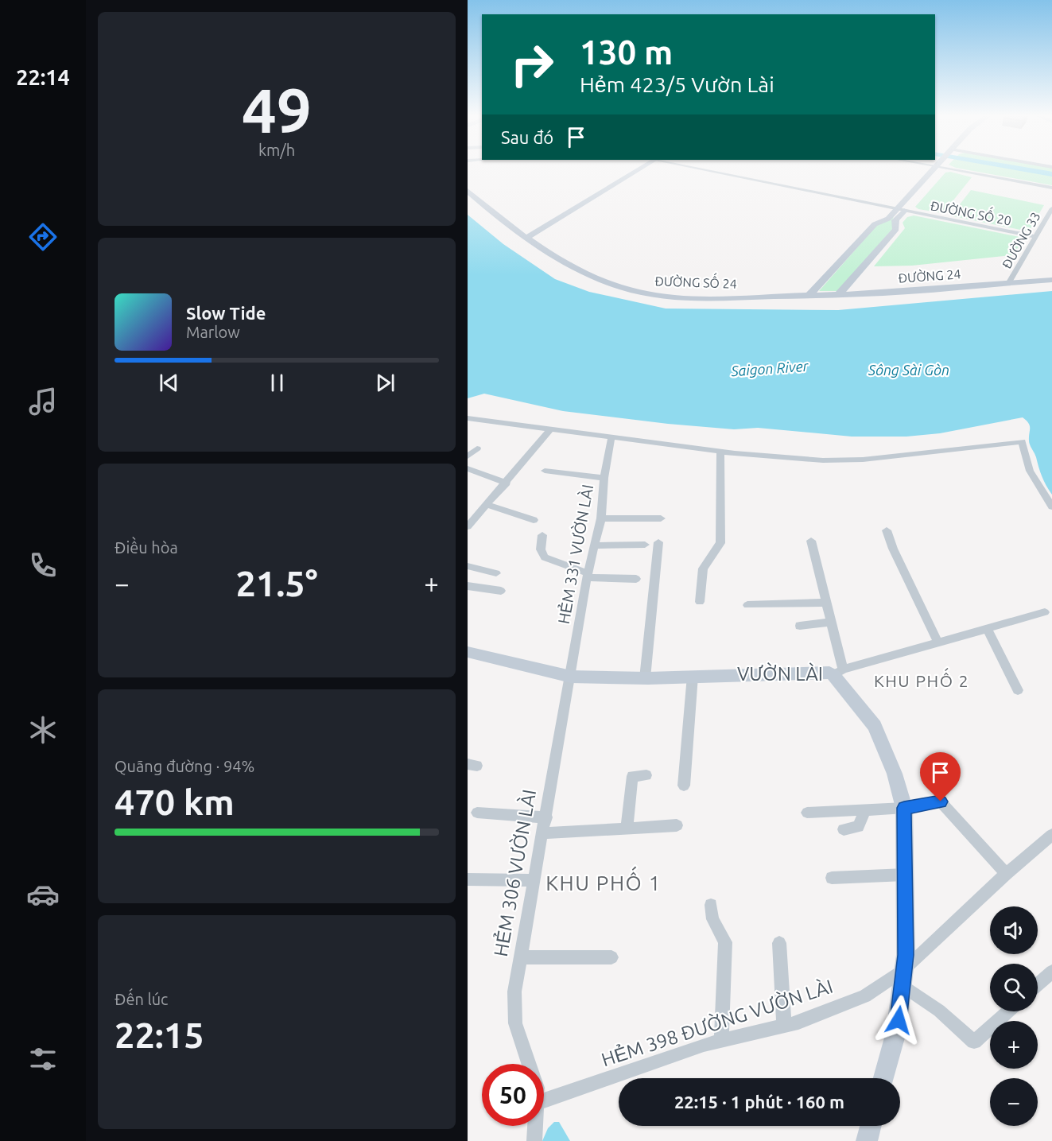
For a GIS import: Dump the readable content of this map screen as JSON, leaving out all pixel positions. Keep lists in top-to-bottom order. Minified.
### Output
{"streets":{"street":["ĐƯỜNG SỐ 20","ĐƯỜNG 33","ĐƯỜNG 24","ĐƯỜNG SỐ 24","HẺM 331 VƯỜN LÀI","VƯỜN LÀI","HẺM 306 VƯỜN LÀI","HẺM 398 ĐƯỜNG VƯỜN LÀI"]},"crossings":[["ĐƯỜNG SỐ 20","ĐƯỜNG 33"],["ĐƯỜNG 33","ĐƯỜNG 24"],["ĐƯỜNG 24","ĐƯỜNG SỐ 24"],["HẺM 331 VƯỜN LÀI","VƯỜN LÀI"],["HẺM 331 VƯỜN LÀI","HẺM 306 VƯỜN LÀI"],["VƯỜN LÀI","HẺM 306 VƯỜN LÀI"],["VƯỜN LÀI","HẺM 398 ĐƯỜNG VƯỜN LÀI"]],"districts":["KHU PHỐ 2","KHU PHỐ 1"],"water":["Saigon River","Sông Sài Gòn"],"page":{"tabs":"22:14","tile":[["49","km/h"],"Điều hòa",["Quãng đường · 94%","470 km"],["Đến lúc","22:15"]],"turn":["130 m","Hẻm 423/5 Vườn Lài"],"then":"Sau đó","song":["Slow Tide","Marlow"],"heat":["−","21.5°","+"],"map_buttons":["+","−"],"limit":"50","trip":"22:15 · 1 phút · 160 m"}}
